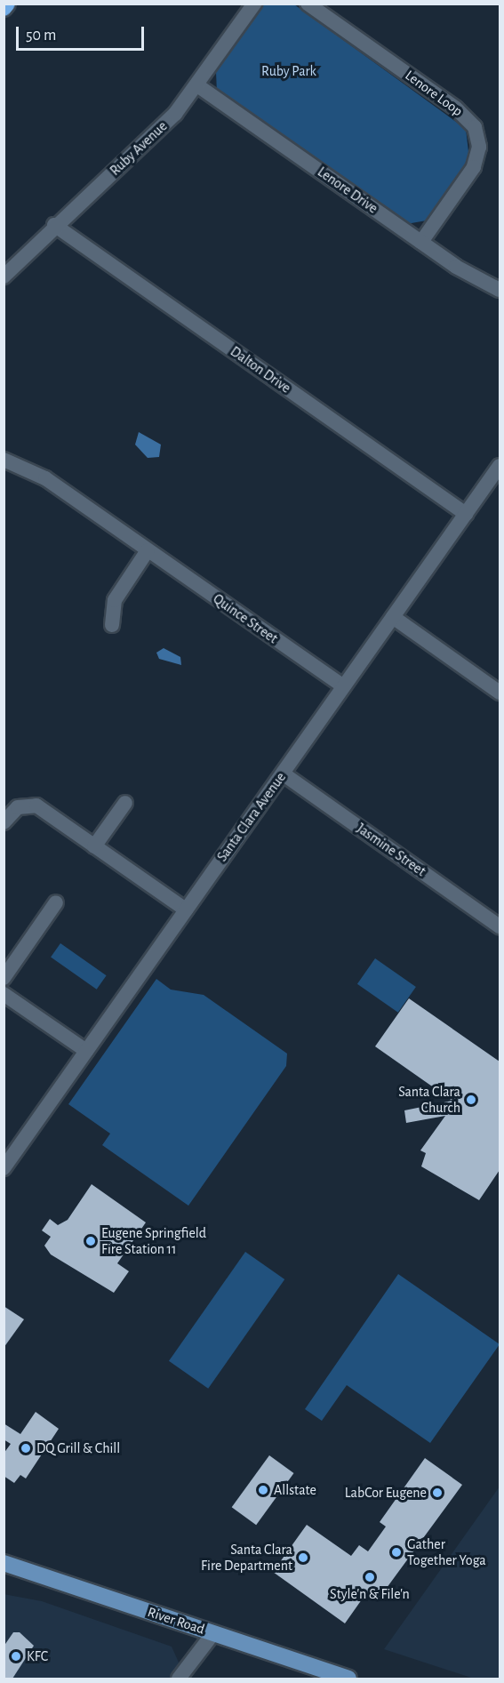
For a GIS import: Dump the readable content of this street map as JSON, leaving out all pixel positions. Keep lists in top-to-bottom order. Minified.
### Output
{"streets":{"main road":["River Road"],"street":["Lenore Loop","Ruby Avenue","Lenore Drive","Dalton Drive","Quince Street","Santa Clara Avenue","Jasmine Street"]},"crossings":[["Lenore Loop","Lenore Drive"],["Ruby Avenue","Lenore Drive"],["Ruby Avenue","Dalton Drive"],["Dalton Drive","Santa Clara Avenue"],["Quince Street","Santa Clara Avenue"],["Santa Clara Avenue","Jasmine Street"]],"parks":["Ruby Park"],"places":["Santa Clara Church","Eugene Springfield Fire Station 11","DQ Grill & Chill","Allstate","LabCor Eugene","Gather Together Yoga","Santa Clara Fire Department","Style'n & File'n","KFC"],"scale_bar":"50 m"}
